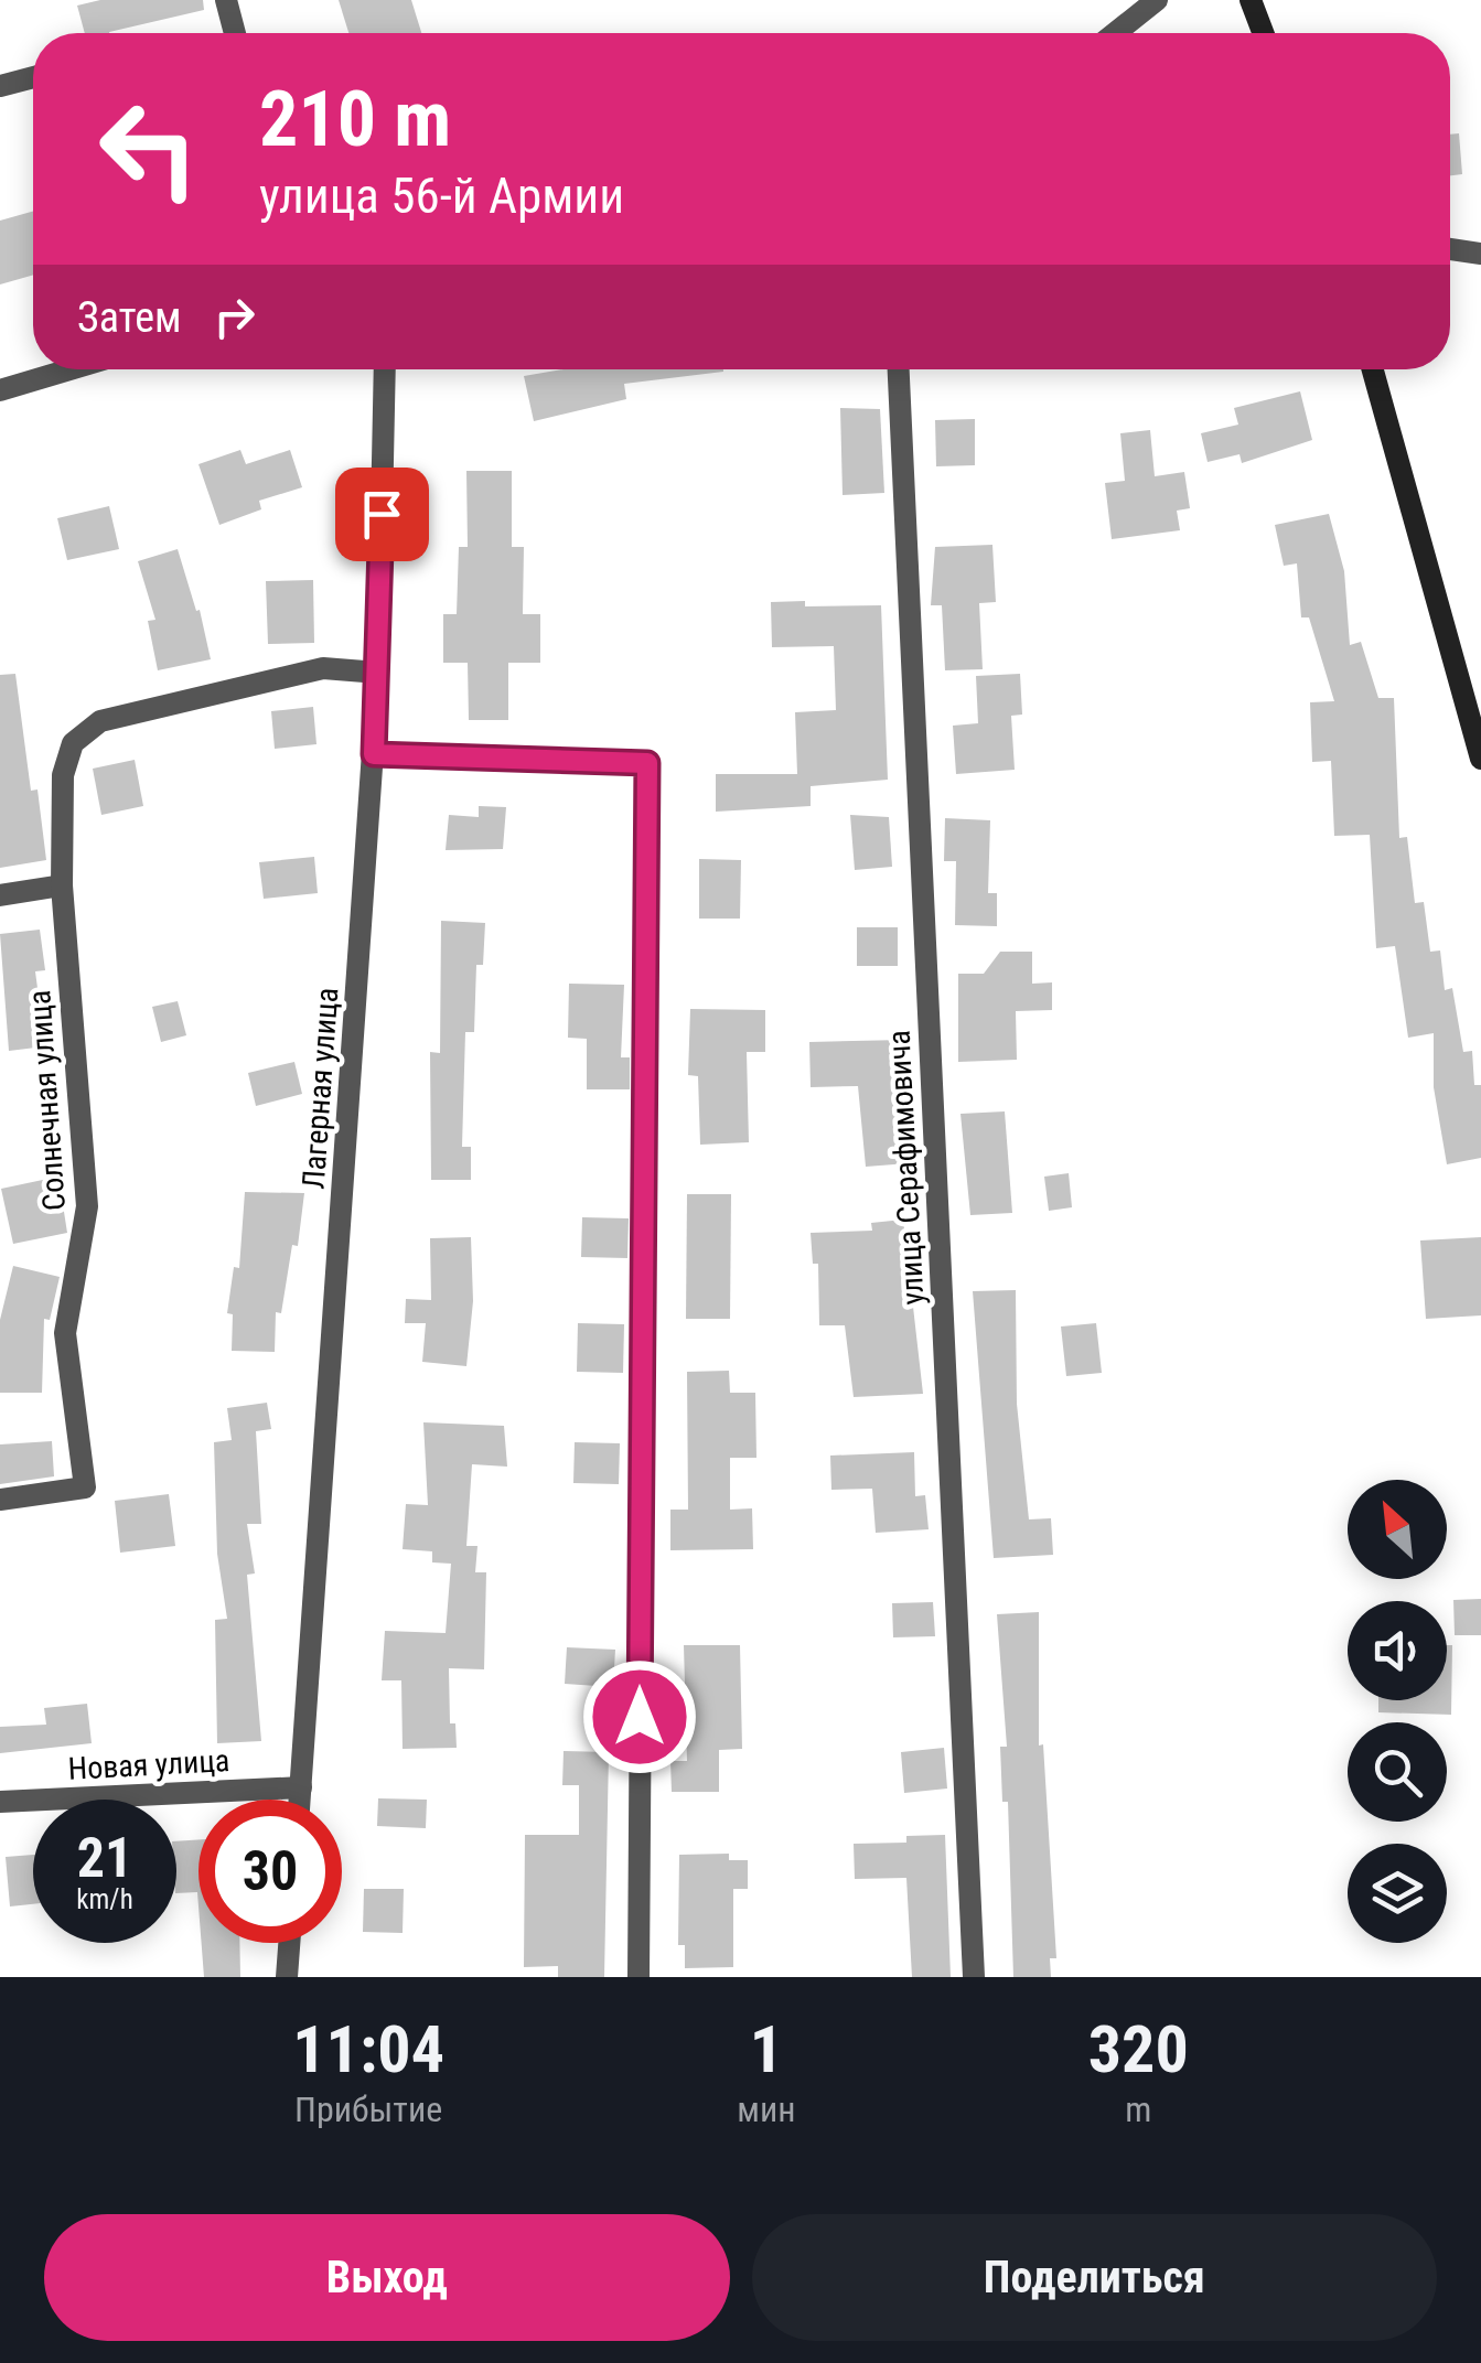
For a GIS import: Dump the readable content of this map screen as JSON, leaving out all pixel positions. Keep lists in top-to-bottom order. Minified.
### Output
{"streets":{"street":["Лагерная улица","Солнечная улица","улица Серафимовича","Новая улица"]},"crossings":[["Лагерная улица","Солнечная улица"],["Лагерная улица","Новая улица"]],"north":"top left","page":{"turn":["210 m","улица 56-й Армии"],"then":"Затем","speed":"21 km/h","limit":"30","eta":["11:04","Прибытие","1","мин","320","m"],"buttons":["Выход","Поделиться"]}}
